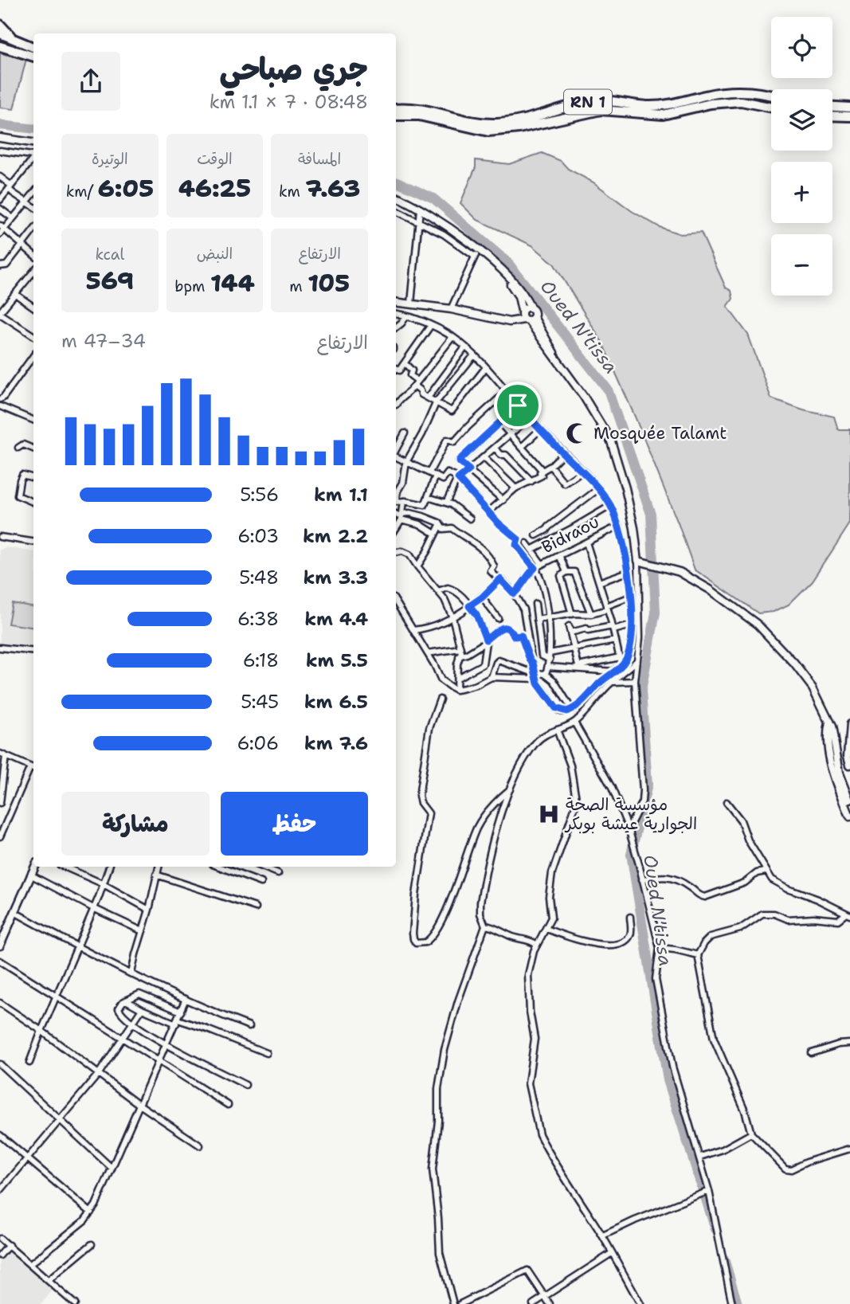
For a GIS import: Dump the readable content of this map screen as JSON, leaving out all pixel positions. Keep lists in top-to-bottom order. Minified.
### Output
{"streets":{"highway":["RN 1"],"street":["Bidraou"]},"water":["Oued N'tissa"],"places":{"mosque":["Mosquée Talamt"],"hospital":["مؤسسة الصحة الجوارية عيشة بوبكر"]},"page":{"map_buttons":["+","−"],"heading":["جري صباحي","08:48 · 7 × 1.1 km"],"stats":[["المسافة","7.63 km"],["الوقت","46:25"],["الوتيرة","6:05 /km"],["الارتفاع","105 m"],["النبض","144 bpm"],["kcal","569"]],"chart":["الارتفاع","34–47 m"],"list":[{"name":"1.1 km","note":"5:56"},{"name":"2.2 km","note":"6:03"},{"name":"3.3 km","note":"5:48"},{"name":"4.4 km","note":"6:38"},{"name":"5.5 km","note":"6:18"},{"name":"6.5 km","note":"5:45"},{"name":"7.6 km","note":"6:06"}],"buttons":["حفظ","مشاركة"]}}
